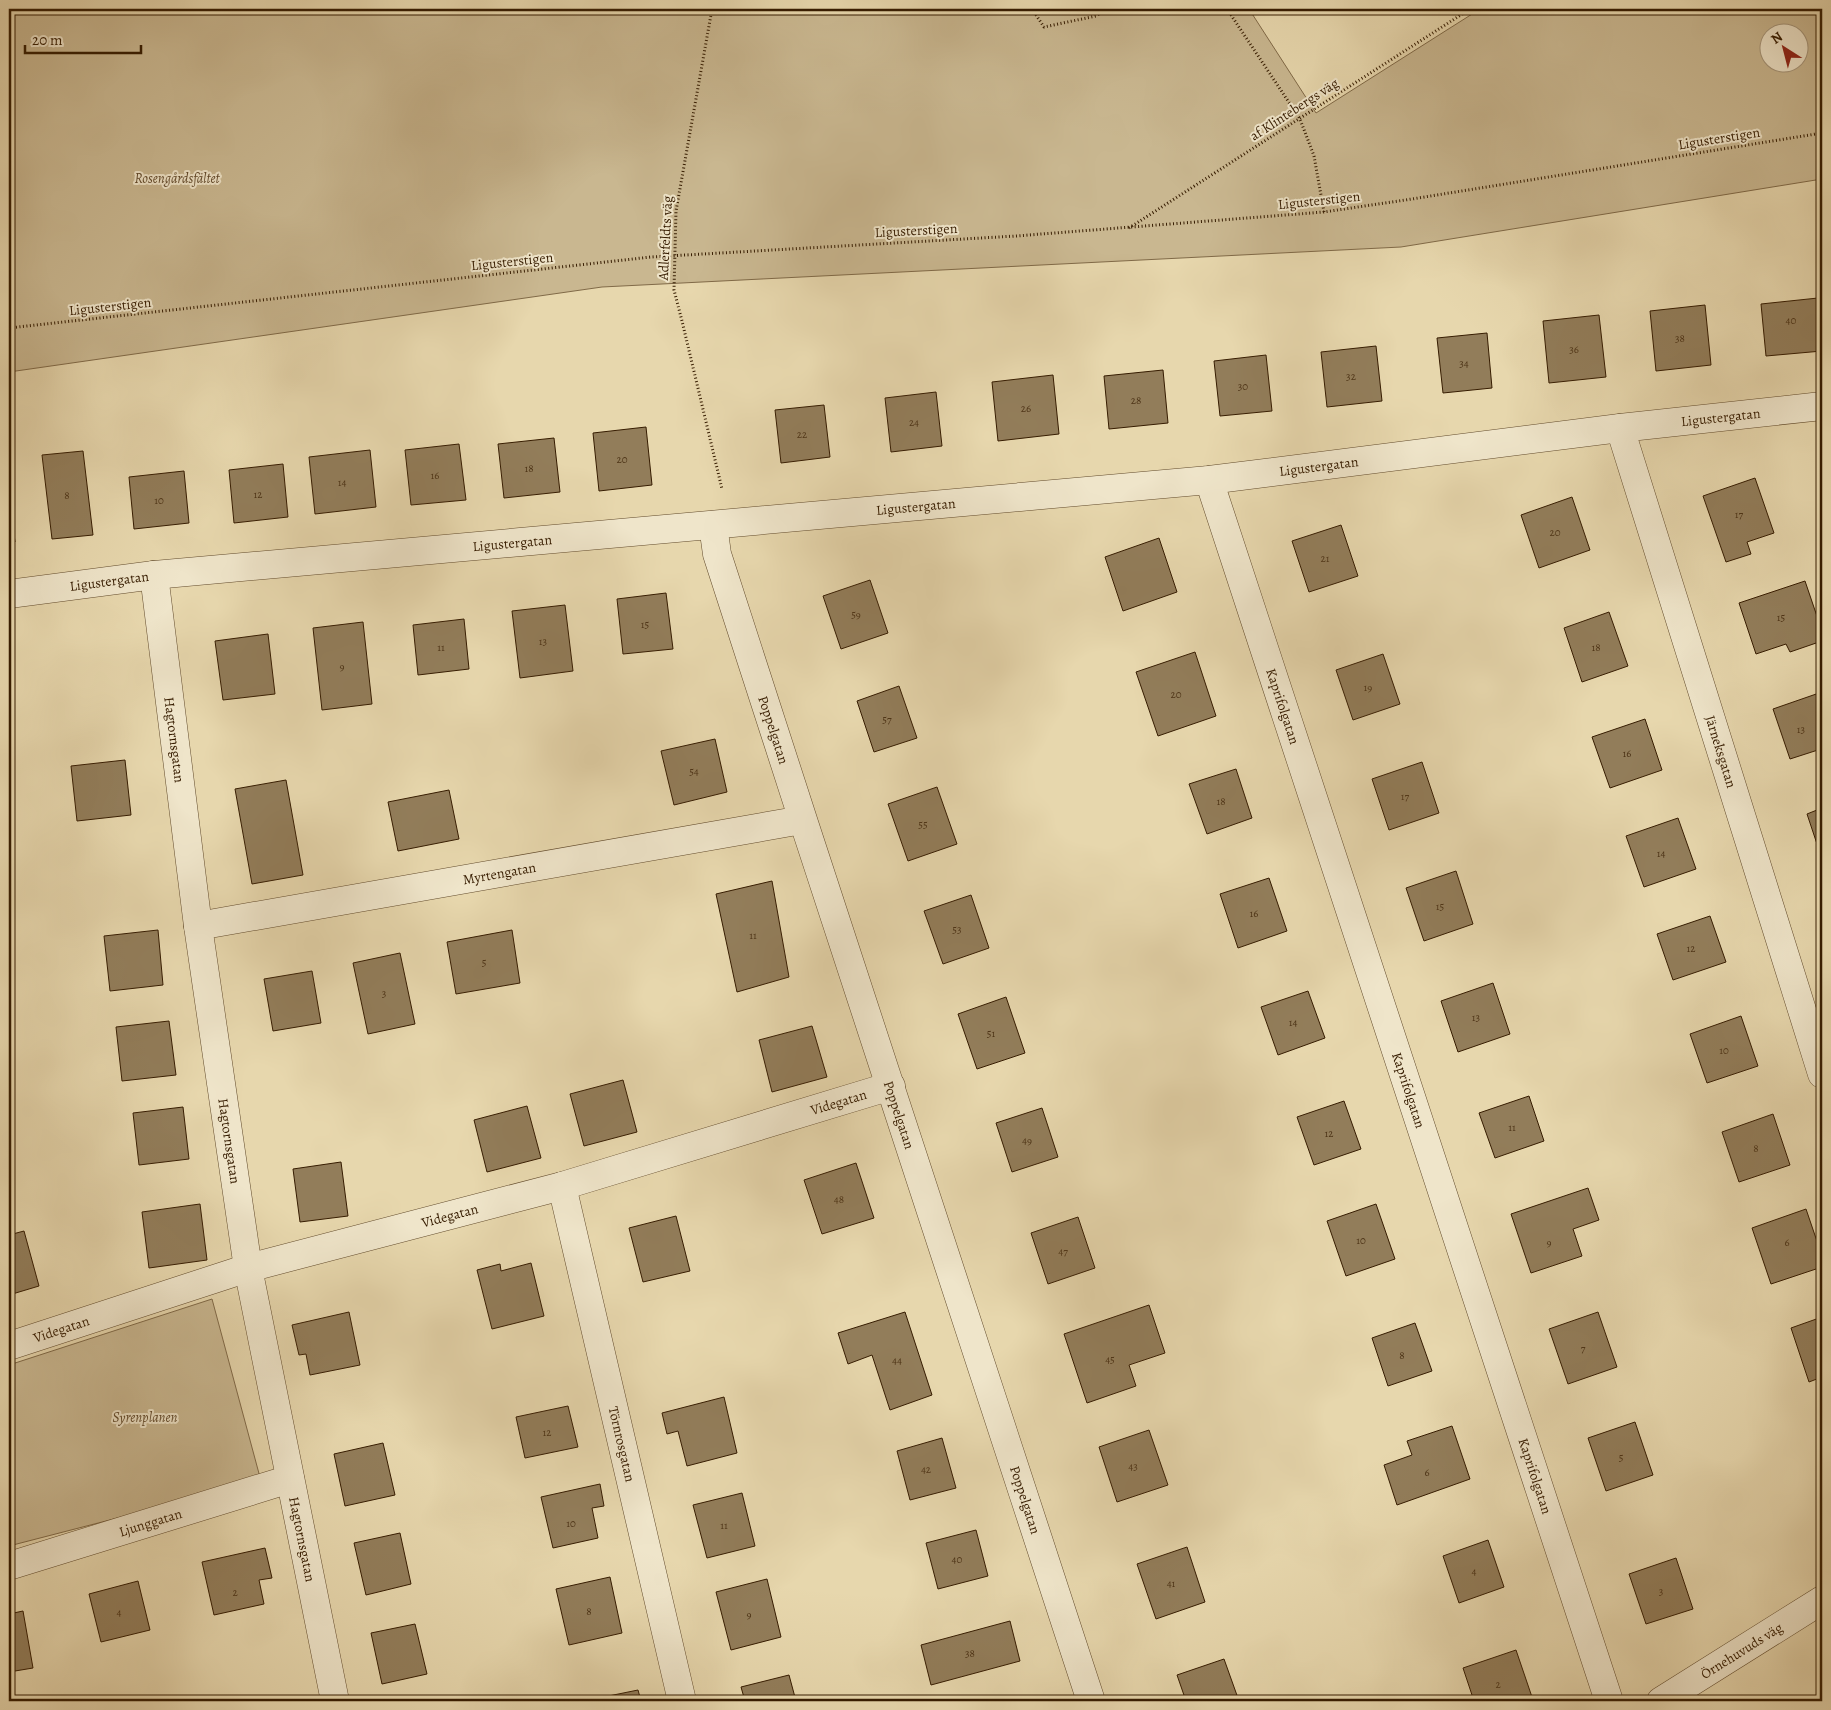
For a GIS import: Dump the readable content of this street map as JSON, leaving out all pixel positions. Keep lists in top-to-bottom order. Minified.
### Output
{"streets":{"street":["Ligustergatan","Kaprifolgatan","Poppelgatan","Hagtornsgatan","Järneksgatan","Myrtengatan","Videgatan","Törnrosgatan","Ljunggatan","Örnehuvuds väg"],"path":["af Klintebergs väg","Ligusterstigen","Adlerfeldts väg"]},"crossings":[["af Klintebergs väg","Ligusterstigen"],["Ligusterstigen","Adlerfeldts väg"],["Adlerfeldts väg","Ligustergatan"],["Adlerfeldts väg","Poppelgatan"],["Ligustergatan","Kaprifolgatan"],["Ligustergatan","Poppelgatan"],["Ligustergatan","Hagtornsgatan"],["Ligustergatan","Järneksgatan"],["Poppelgatan","Myrtengatan"],["Poppelgatan","Videgatan"],["Hagtornsgatan","Myrtengatan"],["Hagtornsgatan","Videgatan"],["Hagtornsgatan","Ljunggatan"],["Videgatan","Törnrosgatan"]],"parks":["Rosengårdsfältet","Syrenplanen"],"house_numbers":["40","38","36","34","32","30","28","26","24","22","20","18","16","14","12","8","10","17","20","21","59","15","15","13","11","18","9","19","20","57","13","16","54","17","18","55","14","15","16","53","11","12","5","3","13","14","51","10","11","12","49","8","48","10","9","6","47","7","8","45","44","12","5","43","42","6","10","11","40","4","41","3","2","8","4","9","38","2"],"scale_bar":"20 m","north":"top left"}
